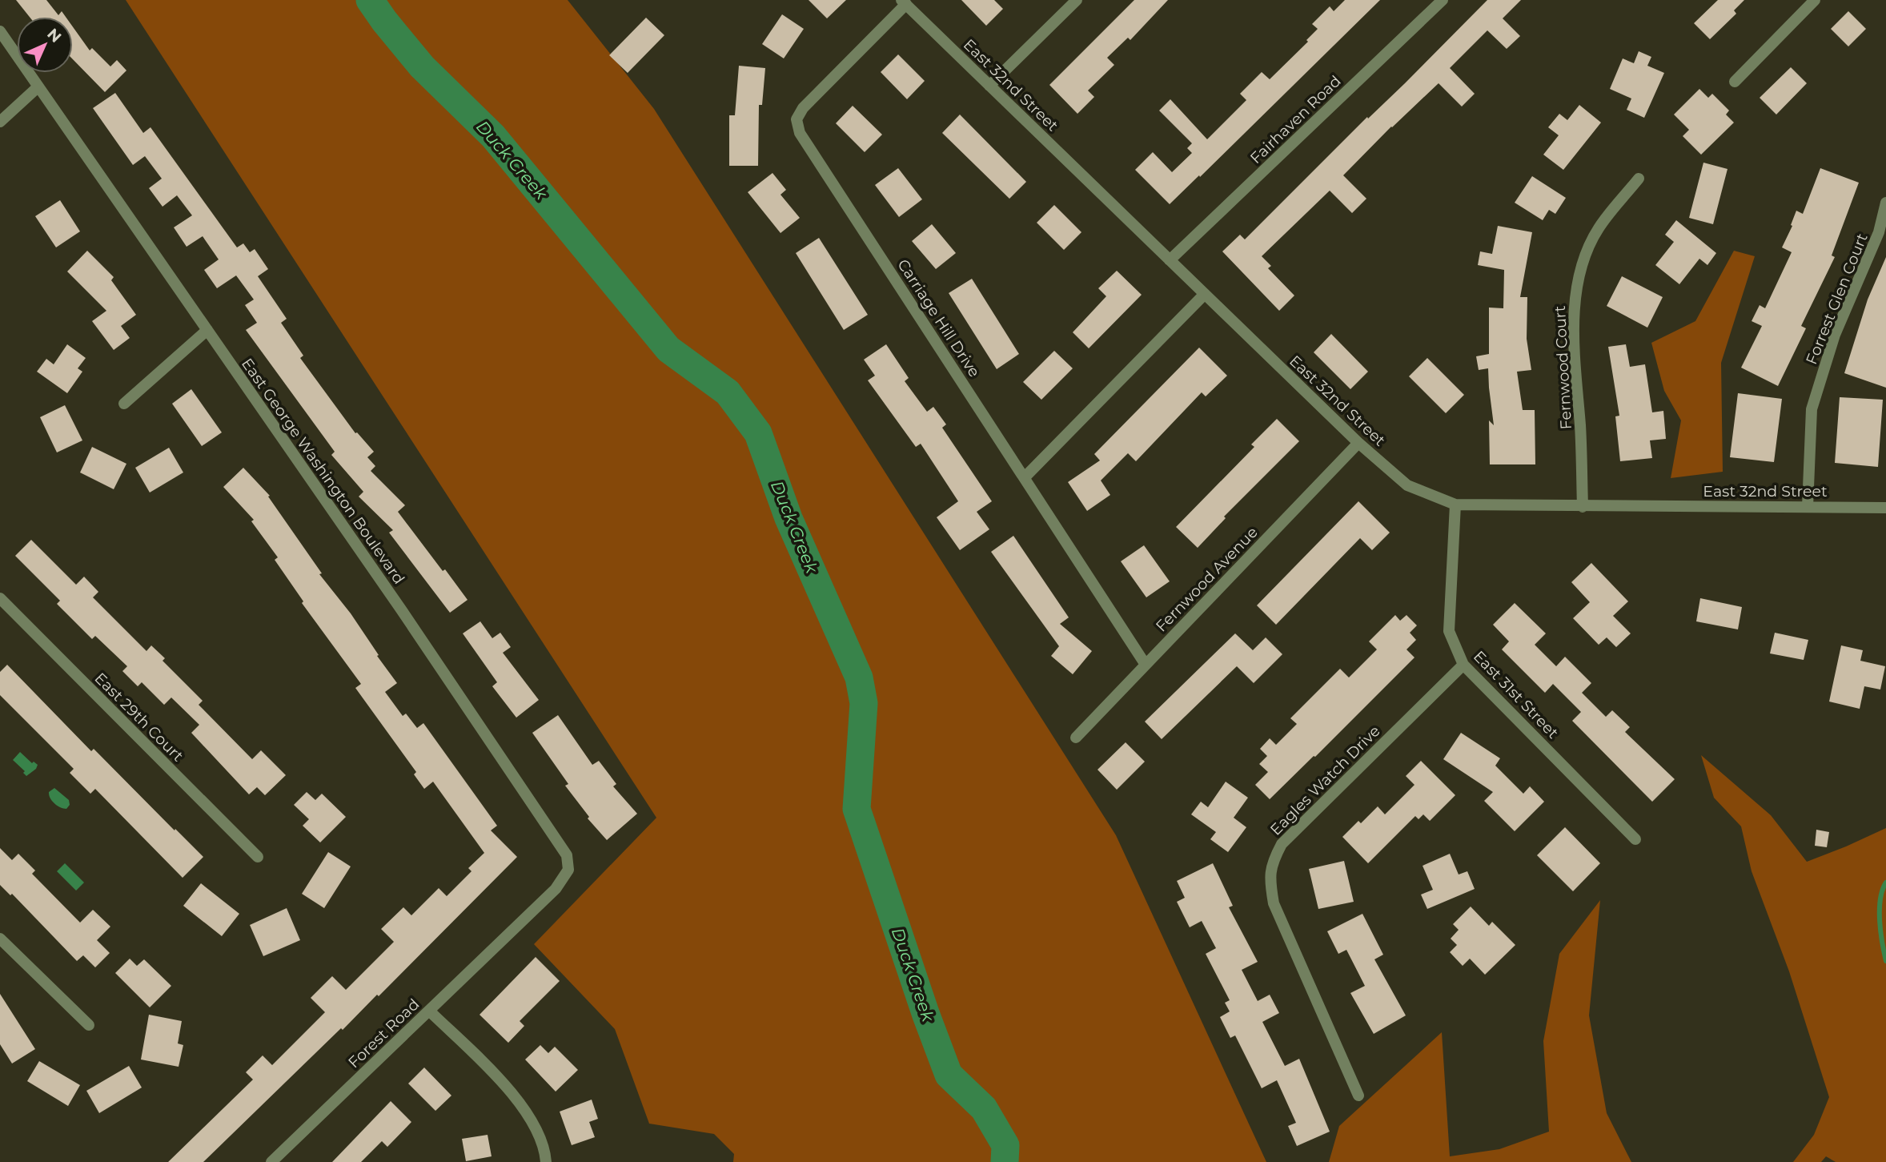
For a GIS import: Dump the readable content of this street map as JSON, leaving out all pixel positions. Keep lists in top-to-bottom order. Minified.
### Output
{"streets":{"street":["East 32nd Street","Fairhaven Road","Forrest Glen Court","Carriage Hill Drive","Fernwood Court","East George Washington Boulevard","Fernwood Avenue","East 31st Street","East 29th Court","Eagles Watch Drive","Forest Road"]},"crossings":[["East 32nd Street","Fairhaven Road"],["East 32nd Street","Forrest Glen Court"],["East 32nd Street","Carriage Hill Drive"],["East 32nd Street","Fernwood Court"],["East 32nd Street","Fernwood Avenue"],["East 32nd Street","East 31st Street"],["Carriage Hill Drive","Fernwood Avenue"],["East George Washington Boulevard","Forest Road"],["East 31st Street","Eagles Watch Drive"]],"water":["Duck Creek"],"north":"top right"}
